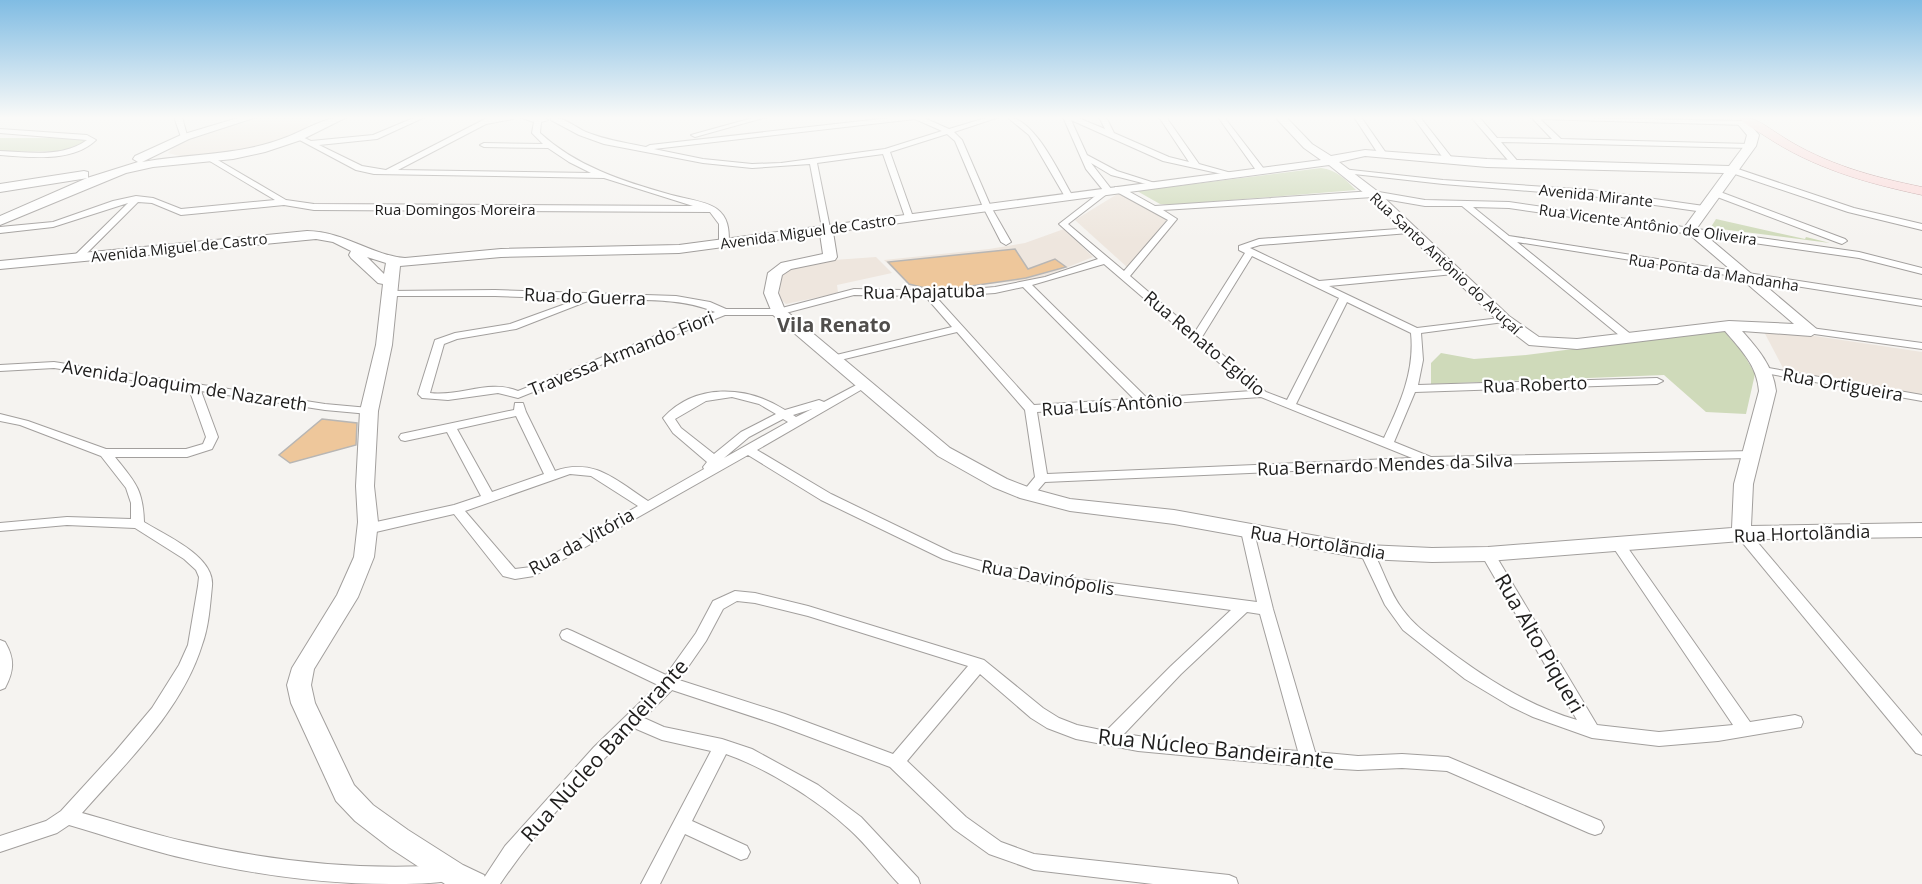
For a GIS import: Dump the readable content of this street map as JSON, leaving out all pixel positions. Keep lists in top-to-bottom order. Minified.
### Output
{"streets":{"street":["Avenida Mirante","Rua Domingos Moreira","Rua Vicente Antônio de Oliveira","Avenida Miguel de Castro","Rua Santo Antônio do Aruçaí","Rua Ponta da Mandanha","Rua Apajatuba","Rua do Guerra","Rua Renato Egidio","Travessa Armando Fiori","Rua Roberto","Rua Ortigueira","Avenida Joaquim de Nazareth","Rua Luís Antônio","Rua Bernardo Mendes da Silva","Rua Hortolãndia","Rua da Vitória","Rua Davinópolis","Rua Alto Piqueri","Rua Núcleo Bandeirante"]},"crossings":[["Avenida Mirante","Rua Santo Antônio do Aruçaí"],["Rua Vicente Antônio de Oliveira","Rua Santo Antônio do Aruçaí"],["Avenida Miguel de Castro","Rua Santo Antônio do Aruçaí"],["Avenida Miguel de Castro","Rua Renato Egidio"],["Rua Apajatuba","Rua do Guerra"],["Rua Apajatuba","Rua Renato Egidio"],["Rua Apajatuba","Rua Hortolãndia"],["Rua do Guerra","Travessa Armando Fiori"],["Rua do Guerra","Rua Hortolãndia"],["Rua Renato Egidio","Rua Luís Antônio"],["Rua Renato Egidio","Rua Bernardo Mendes da Silva"],["Rua Luís Antônio","Rua Bernardo Mendes da Silva"],["Rua Hortolãndia","Rua da Vitória"],["Rua Hortolãndia","Rua Alto Piqueri"],["Rua da Vitória","Rua Davinópolis"]],"districts":["Vila Renato"]}
